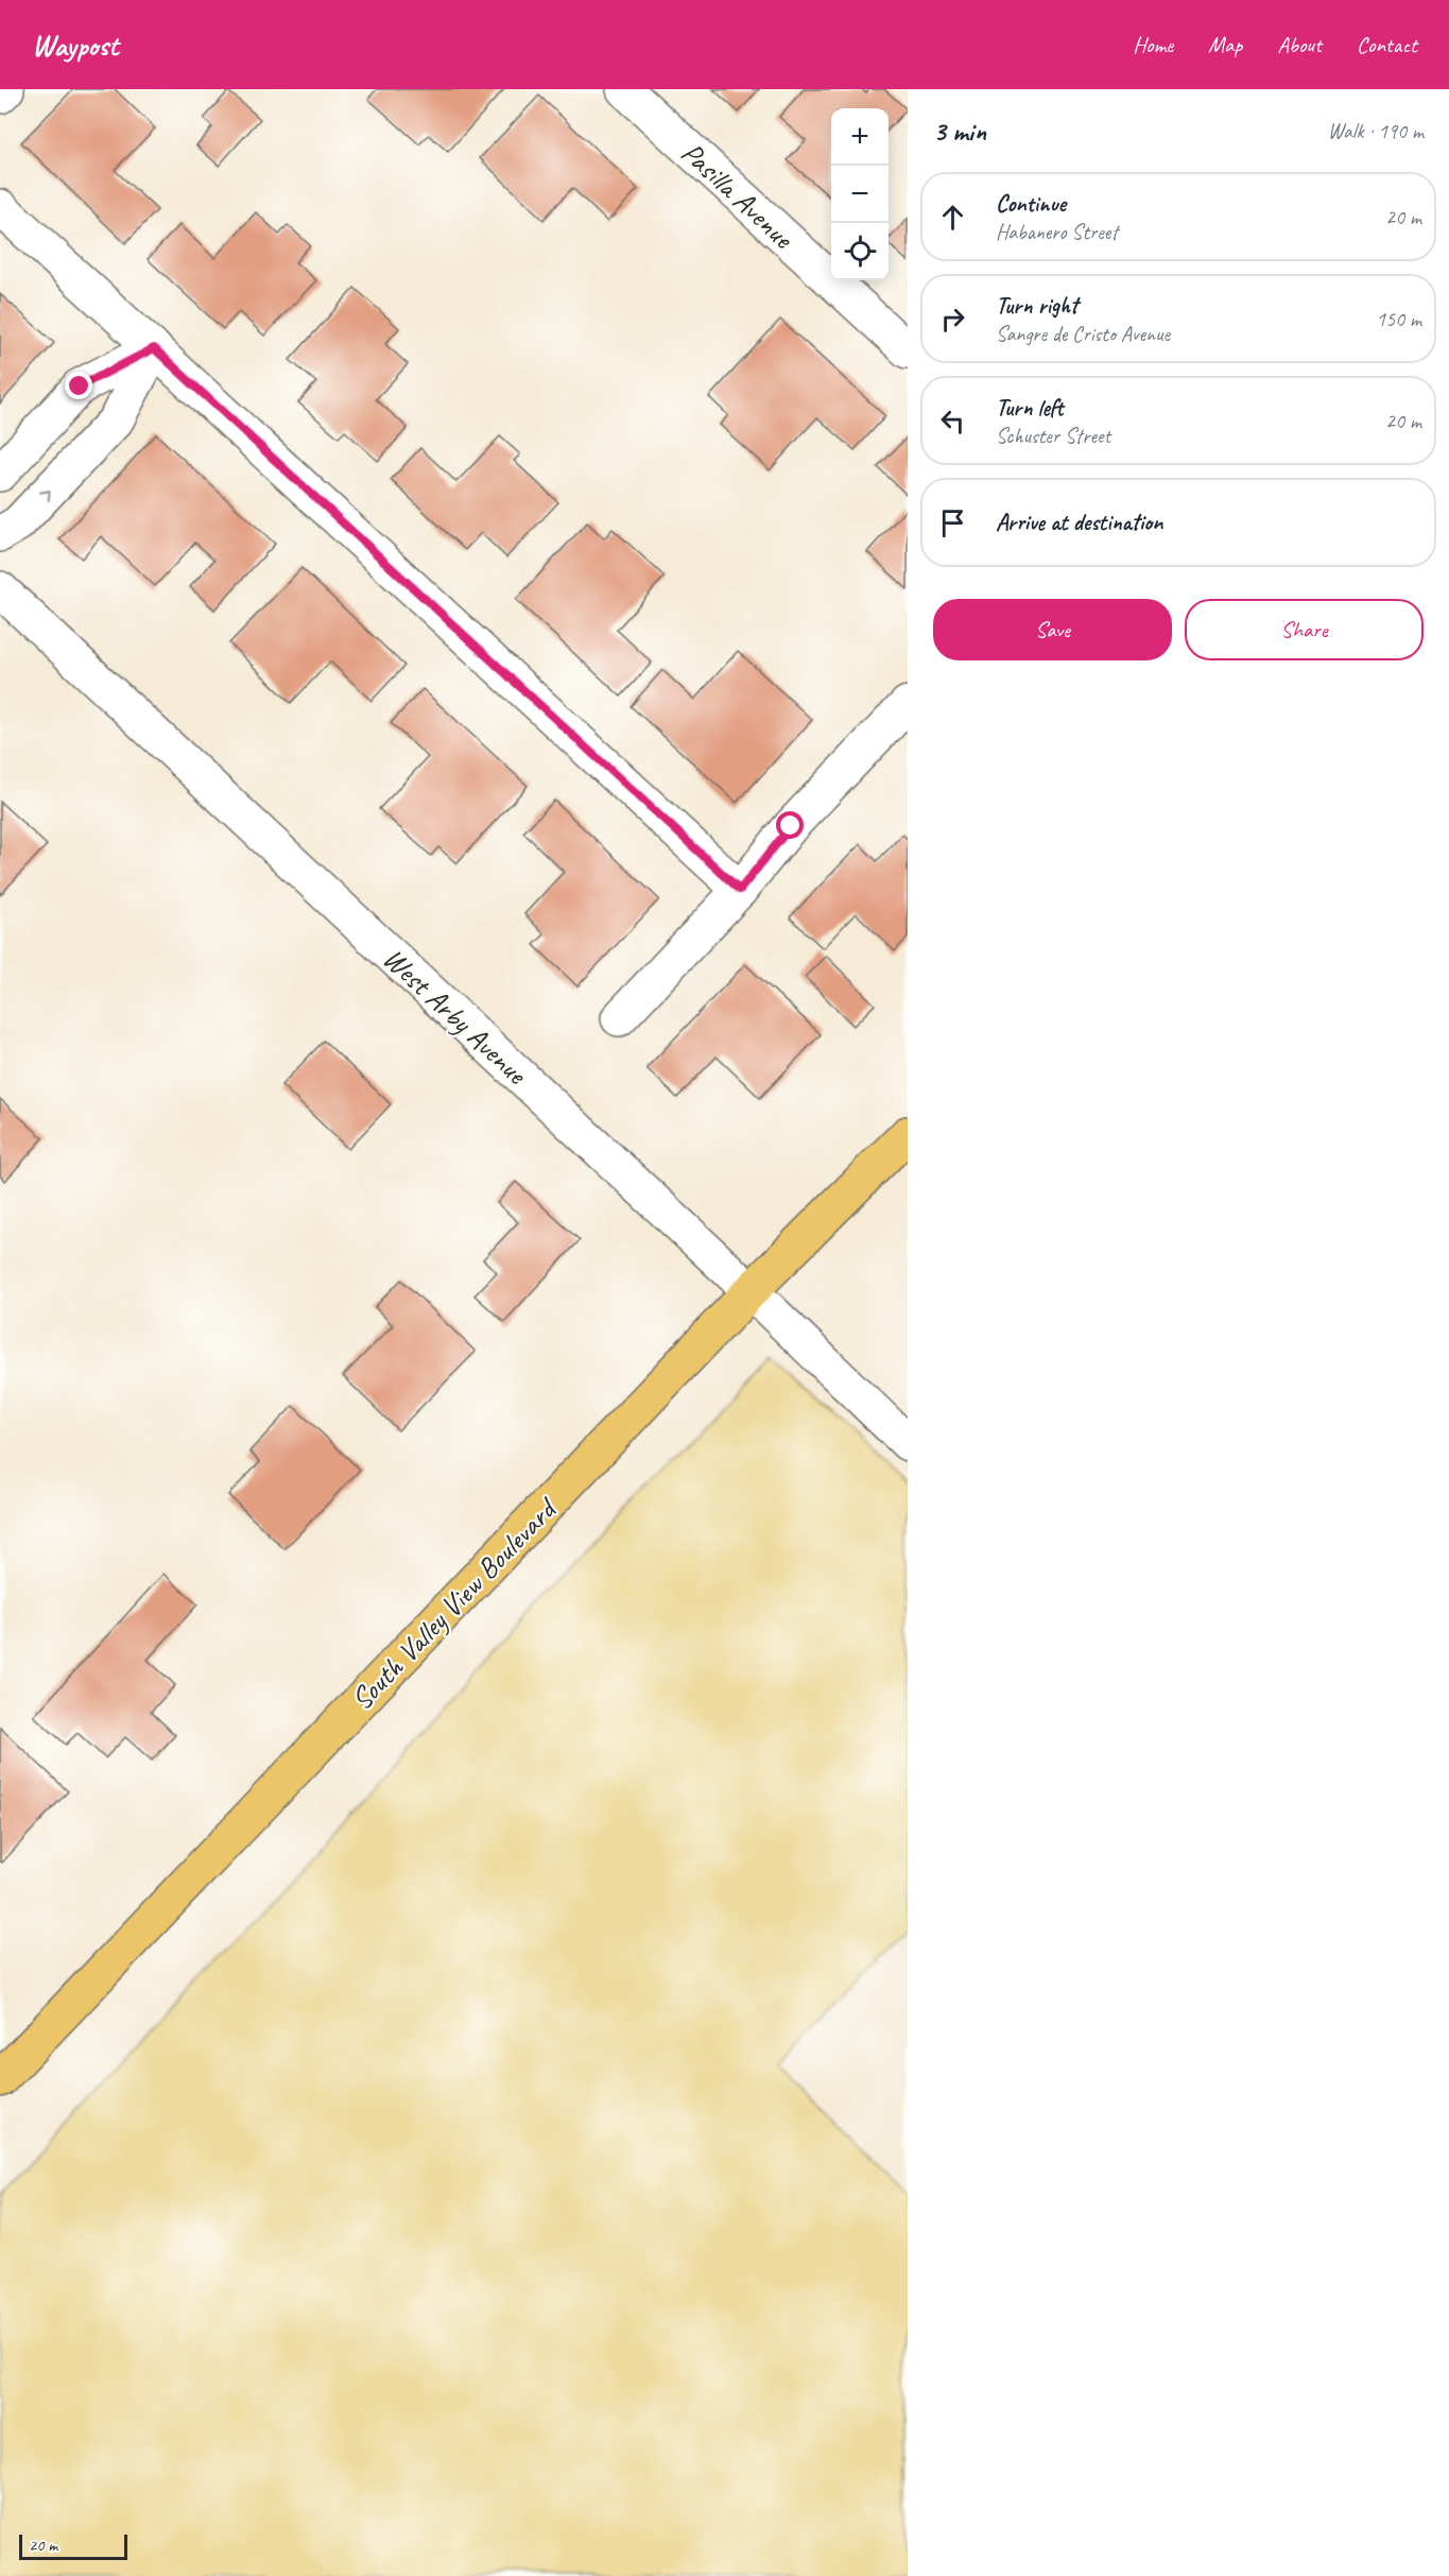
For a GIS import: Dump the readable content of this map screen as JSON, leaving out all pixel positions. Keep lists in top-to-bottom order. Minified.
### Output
{"streets":{"main road":["South Valley View Boulevard"],"street":["Pasilla Avenue","West Arby Avenue"]},"crossings":[["West Arby Avenue","South Valley View Boulevard"]],"scale_bar":"20 m","page":{"header":"Waypost","nav":["Home","Map","About","Contact"],"heading":["3 min","Walk · 190 m"],"map_buttons":["+","−"],"list":[["Continue","Habanero Street","20 m"],["Turn right","Sangre de Cristo Avenue","150 m"],["Turn left","Schuster Street","20 m"],"Arrive at destination"],"buttons":["Save","Share"],"scale":"20 m"}}
